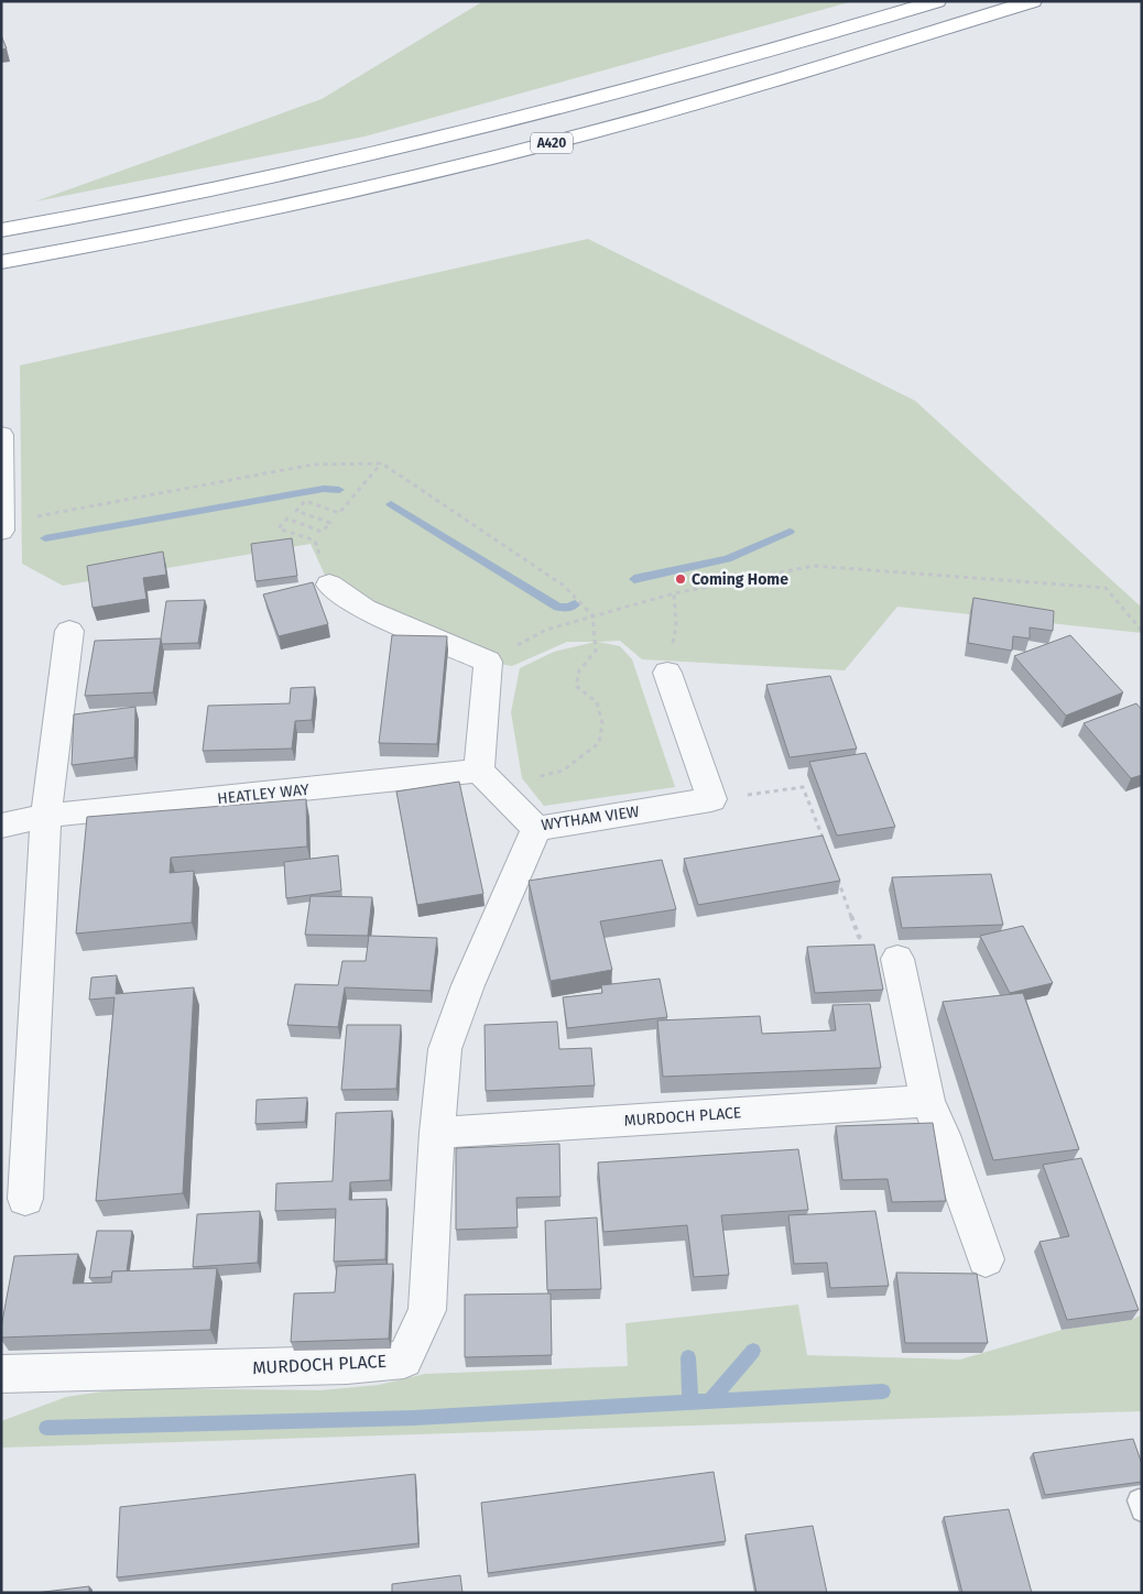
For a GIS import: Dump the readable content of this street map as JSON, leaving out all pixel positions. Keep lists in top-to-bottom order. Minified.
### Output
{"streets":{"highway":["A420"],"street":["HEATLEY WAY","WYTHAM VIEW","MURDOCH PLACE"]},"crossings":[["HEATLEY WAY","WYTHAM VIEW"],["WYTHAM VIEW","MURDOCH PLACE"]],"places":["Coming Home"]}
